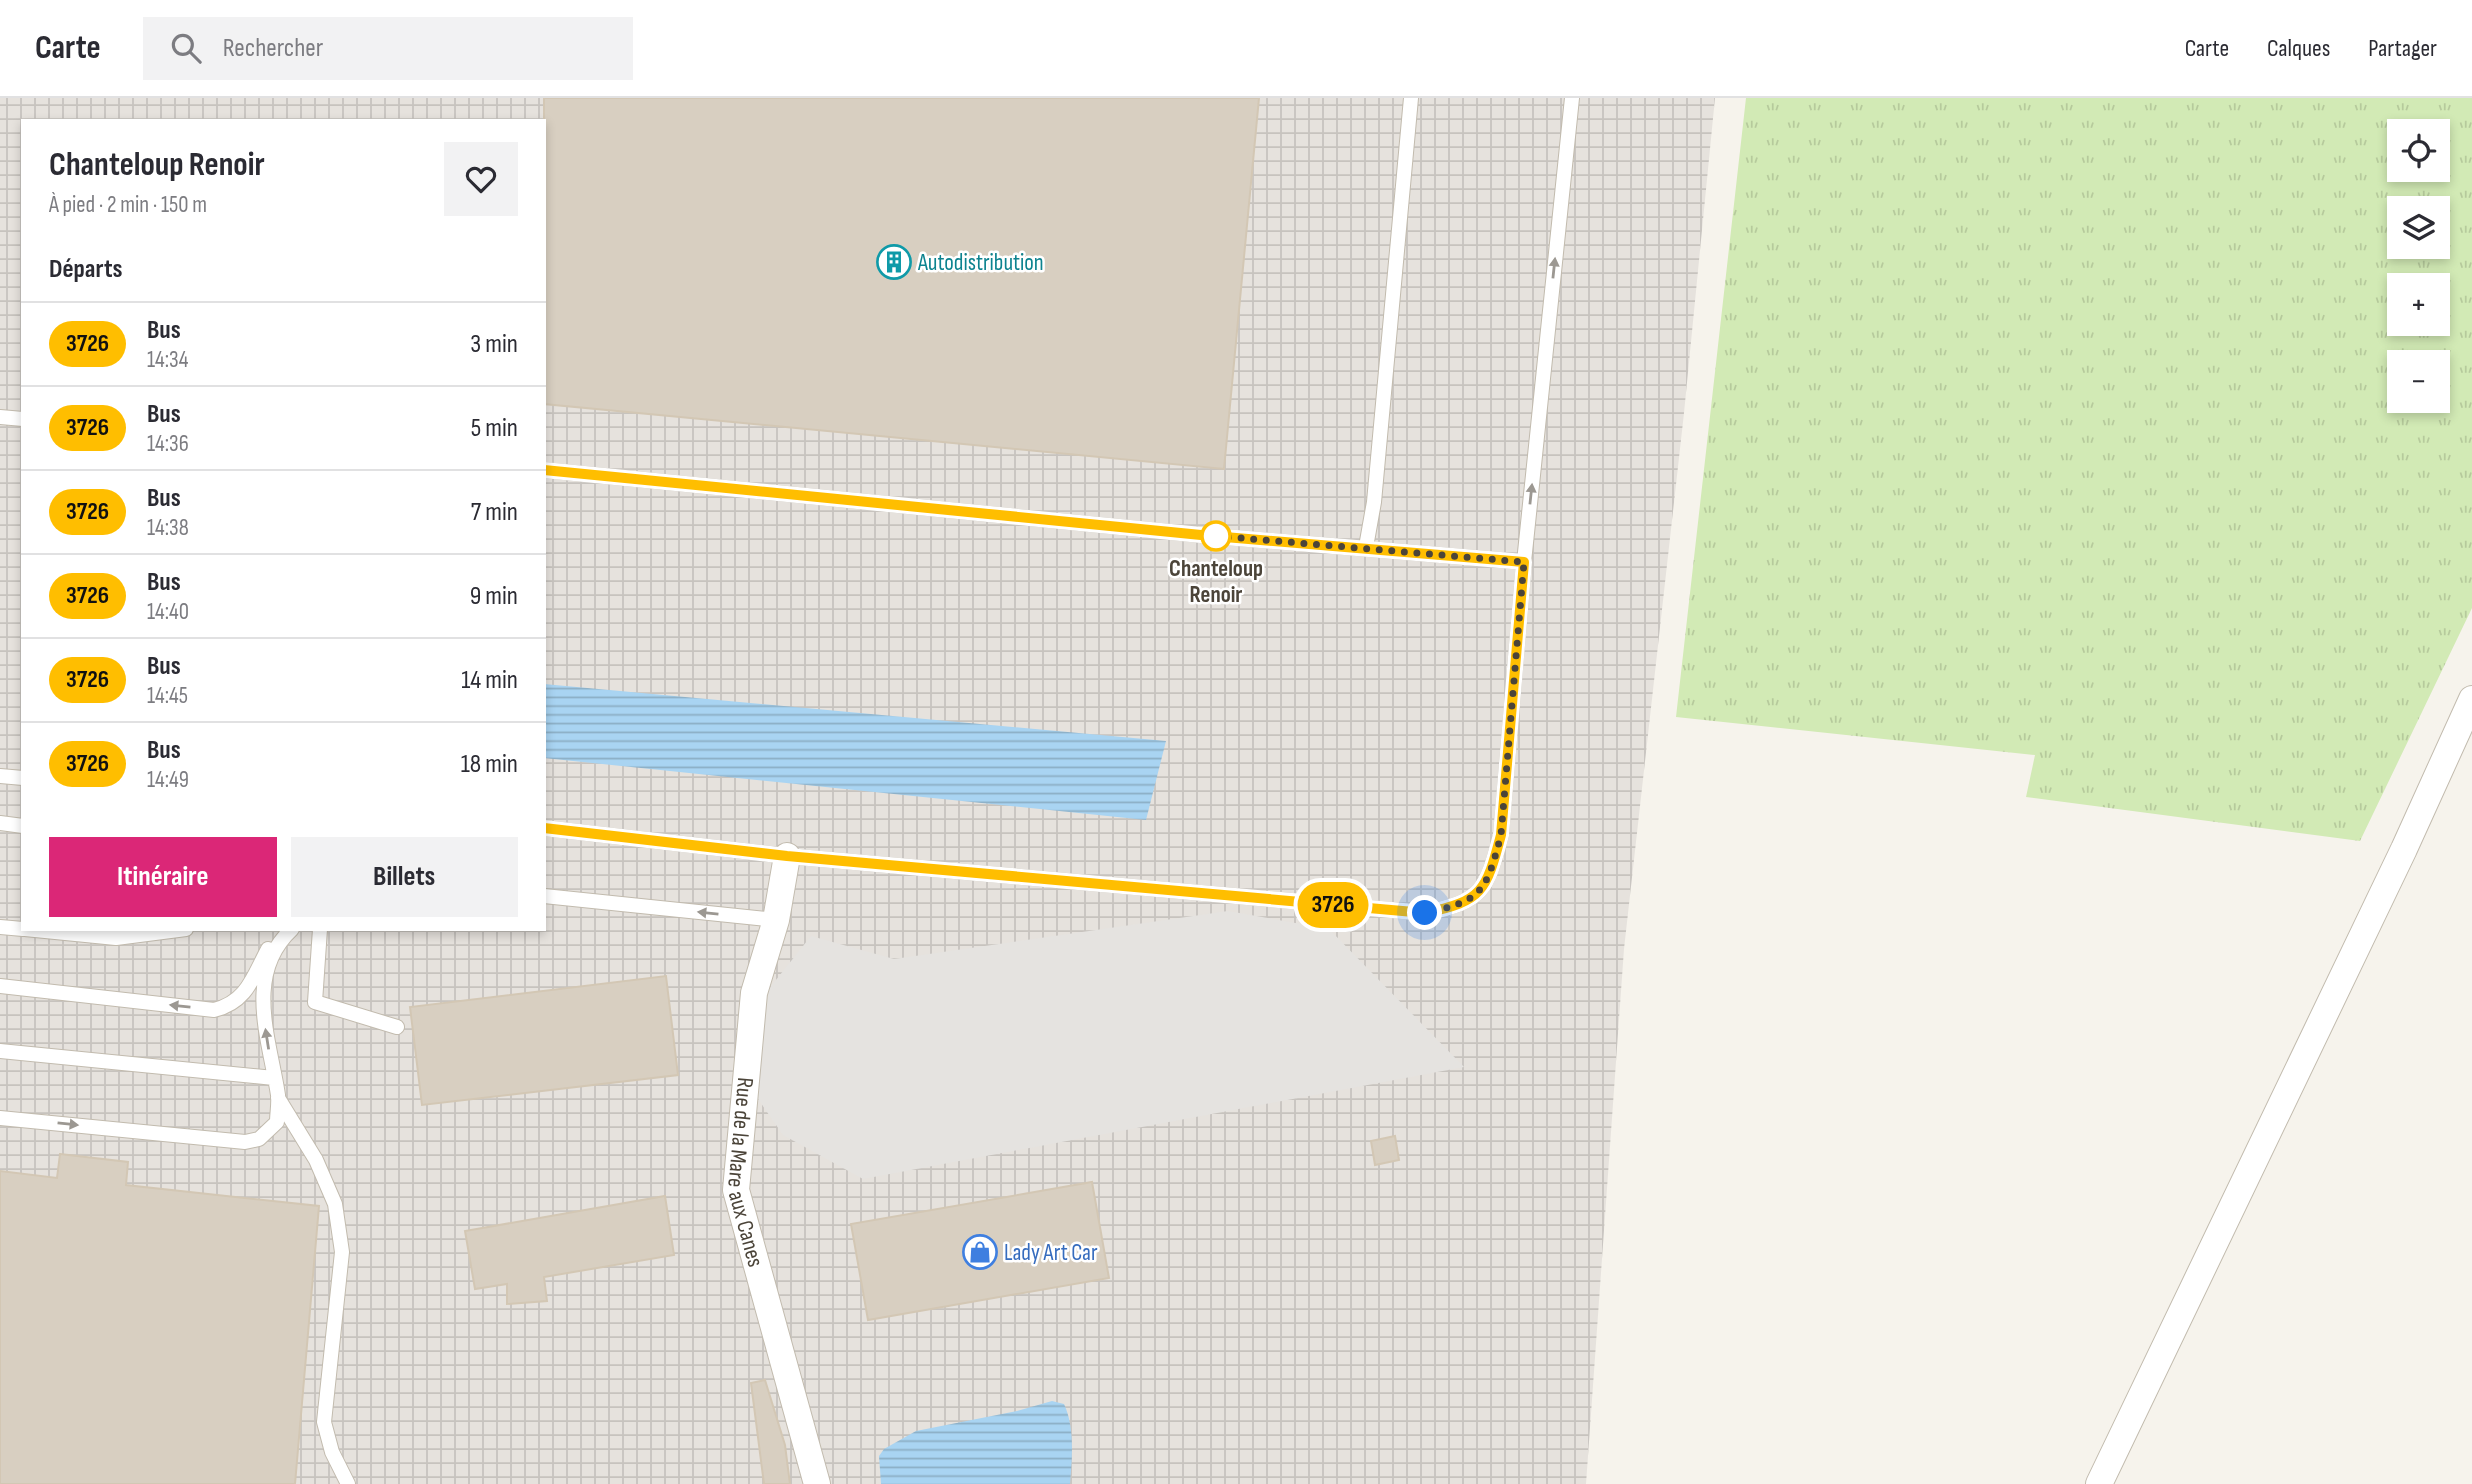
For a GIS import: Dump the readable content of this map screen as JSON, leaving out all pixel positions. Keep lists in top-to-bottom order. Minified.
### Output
{"streets":{"street":["Rue de la Mare aux Canes"]},"places":{"building":["Autodistribution"],"other":["Chanteloup Renoir"],"shop":["Lady Art Car"]},"lines":["bus line 3726"],"page":{"header":"Carte","search":"Rechercher","nav":["Carte","Calques","Partager"],"on_map":"3726","map_buttons":["+","−"],"heading":[["Chanteloup Renoir","À pied · 2 min · 150 m"],"Départs"],"list":[{"mark":"3726","name":"Bus","note":"14:34","value":"3 min"},{"mark":"3726","name":"Bus","note":"14:36","value":"5 min"},{"mark":"3726","name":"Bus","note":"14:38","value":"7 min"},{"mark":"3726","name":"Bus","note":"14:40","value":"9 min"},{"mark":"3726","name":"Bus","note":"14:45","value":"14 min"},{"mark":"3726","name":"Bus","note":"14:49","value":"18 min"}],"buttons":["Itinéraire","Billets"]}}
